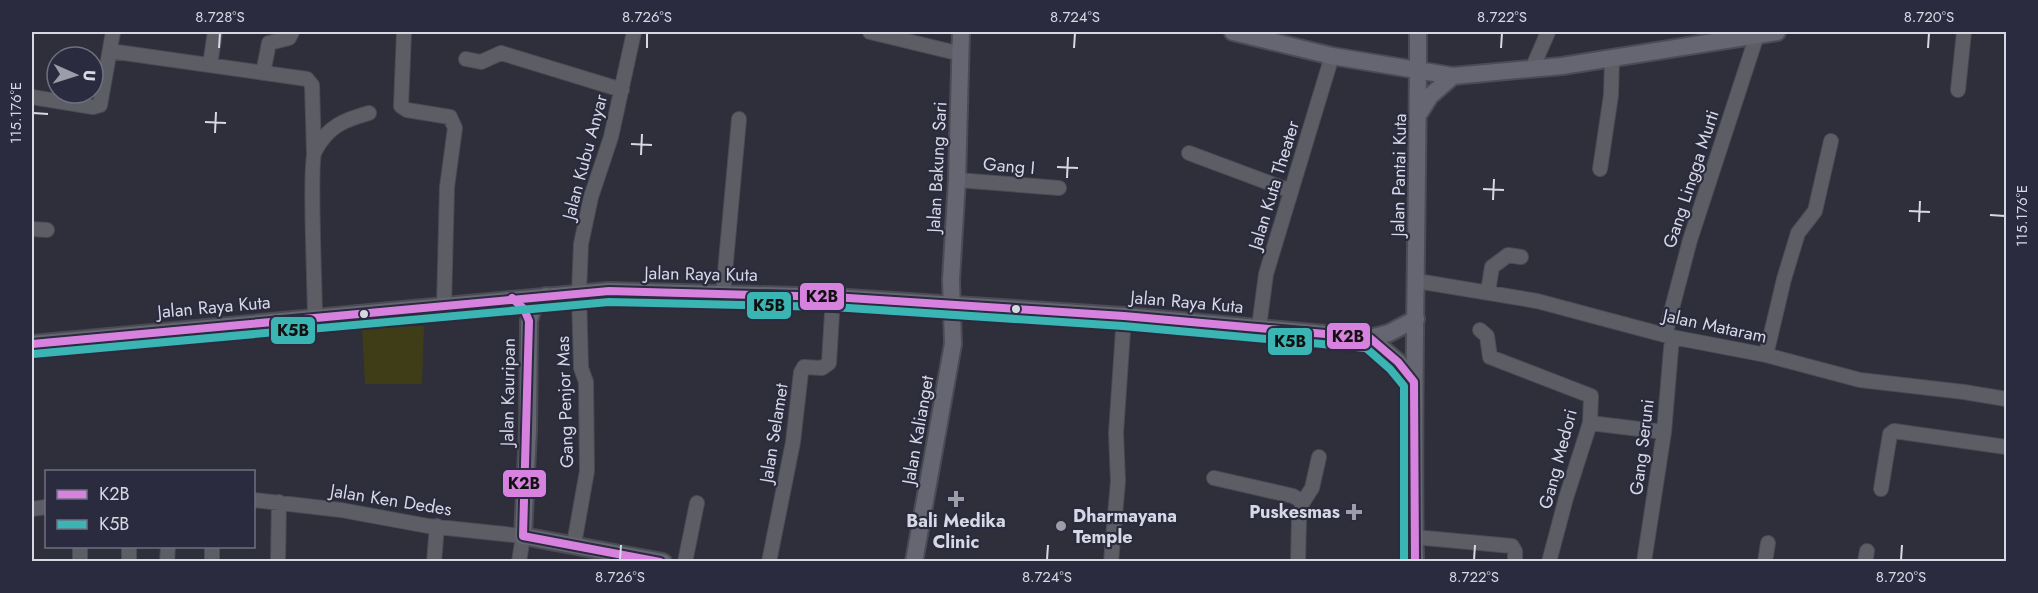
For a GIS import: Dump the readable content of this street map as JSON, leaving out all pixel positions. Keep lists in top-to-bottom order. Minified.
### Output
{"streets":{"main road":["Jalan Bakung Sari","Jalan Pantai Kuta","Jalan Raya Kuta","Jalan Kauripan","Jalan Kalianget"],"street":["Jalan Kubu Anyar","Gang I","Gang Lingga Murti","Jalan Kuta Theater","Jalan Mataram","Gang Penjor Mas","Jalan Selamet","Gang Seruni","Gang Medori","Jalan Ken Dedes"]},"crossings":[["Jalan Kubu Anyar","Jalan Raya Kuta"],["Jalan Kubu Anyar","Gang Penjor Mas"],["Gang I","Jalan Bakung Sari"],["Jalan Bakung Sari","Jalan Raya Kuta"],["Jalan Bakung Sari","Jalan Kalianget"],["Jalan Pantai Kuta","Jalan Raya Kuta"],["Jalan Pantai Kuta","Jalan Mataram"],["Gang Lingga Murti","Jalan Mataram"],["Gang Lingga Murti","Gang Seruni"],["Jalan Kuta Theater","Jalan Raya Kuta"],["Jalan Raya Kuta","Jalan Kauripan"],["Jalan Raya Kuta","Gang Penjor Mas"],["Jalan Raya Kuta","Jalan Kalianget"],["Jalan Raya Kuta","Jalan Selamet"],["Jalan Mataram","Gang Seruni"],["Jalan Kauripan","Jalan Ken Dedes"]],"places":{"health":["Bali Medika Clinic","Puskesmas"],"other":["Dharmayana Temple"]},"lines":["transit line K2B","transit line K5B"],"legend":["K2B","K5B"],"north":"right","coordinates":["8.728°S","8.726°S","8.724°S","8.722°S","8.720°S","115.176°E"]}
